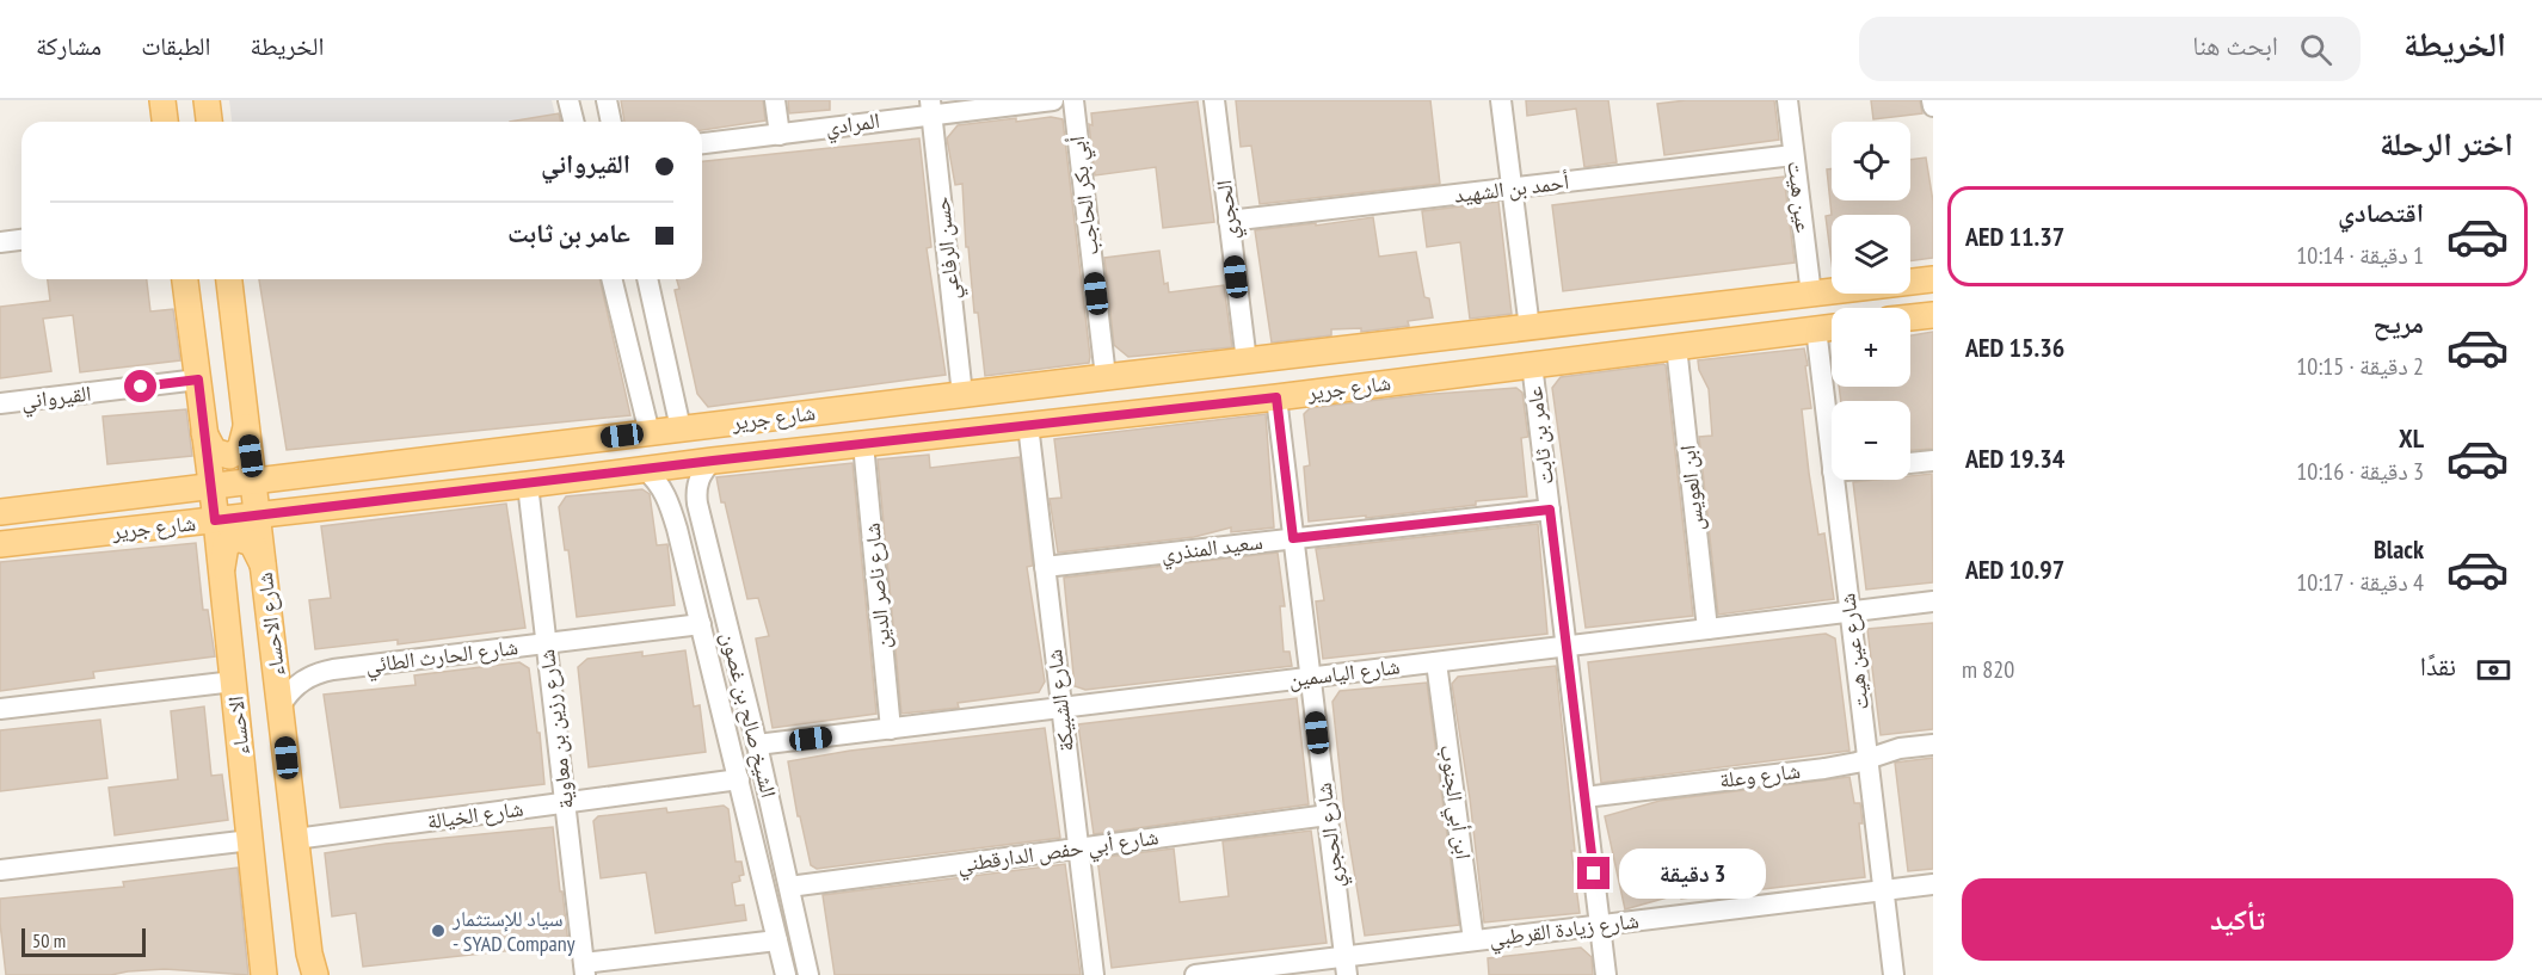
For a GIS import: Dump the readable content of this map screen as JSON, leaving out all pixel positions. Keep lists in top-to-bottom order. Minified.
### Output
{"streets":{"main road":["شارع جرير","شارع الاحساء","الاحساء"],"street":["المرادي","أحمد بن الشهيد","أبي بكر الحاجب","عين هيت","الحجري","حسن الرفاعي","القيرواني","عامر بن ثابت","ابن العويس","سعيد المنذري","شارع ناصر الدين","شارع عين هيت","شارع الحارث الطائي","شارع الياسمين","شارع الشبيكة","الشيخ صالح بن غصون","شارع رزين بن معاوية","شارع وعلة","ابن أبي الجنوب","شارع الخيالة","شارع الحجري","شارع أبي حفص الدارقطني","شارع زيادة القرطبي"]},"crossings":[["المرادي","حسن الرفاعي"],["أحمد بن الشهيد","عين هيت"],["أحمد بن الشهيد","الحجري"],["أبي بكر الحاجب","شارع جرير"],["عين هيت","شارع جرير"],["الحجري","شارع جرير"],["حسن الرفاعي","شارع جرير"],["شارع جرير","عامر بن ثابت"],["شارع جرير","ابن العويس"],["شارع جرير","شارع ناصر الدين"],["شارع جرير","شارع الاحساء"],["شارع جرير","شارع عين هيت"],["شارع جرير","شارع الشبيكة"],["شارع جرير","الشيخ صالح بن غصون"],["شارع جرير","الاحساء"],["شارع جرير","شارع رزين بن معاوية"],["شارع جرير","شارع الحجري"],["عامر بن ثابت","سعيد المنذري"],["عامر بن ثابت","شارع الياسمين"],["عامر بن ثابت","شارع وعلة"],["عامر بن ثابت","شارع زيادة القرطبي"],["ابن العويس","شارع الياسمين"],["سعيد المنذري","شارع الشبيكة"],["سعيد المنذري","شارع الحجري"],["شارع ناصر الدين","شارع الياسمين"],["شارع الاحساء","شارع الحارث الطائي"],["شارع الاحساء","شارع الخيالة"],["شارع عين هيت","شارع الياسمين"],["شارع عين هيت","شارع وعلة"],["شارع عين هيت","شارع زيادة القرطبي"],["شارع الحارث الطائي","الشيخ صالح بن غصون"],["شارع الحارث الطائي","شارع رزين بن معاوية"],["شارع الياسمين","شارع الشبيكة"],["شارع الياسمين","الشيخ صالح بن غصون"],["شارع الياسمين","ابن أبي الجنوب"],["شارع الياسمين","شارع الحجري"],["شارع الشبيكة","شارع أبي حفص الدارقطني"],["الشيخ صالح بن غصون","شارع الخيالة"],["الشيخ صالح بن غصون","شارع أبي حفص الدارقطني"],["شارع رزين بن معاوية","شارع الخيالة"],["ابن أبي الجنوب","شارع زيادة القرطبي"],["شارع الحجري","شارع أبي حفص الدارقطني"],["شارع الحجري","شارع زيادة القرطبي"]],"places":["سياد للإستثمار - SYAD Company"],"scale_bar":"50 m","page":{"header":"الخريطة","search":"ابحث هنا","nav":["الخريطة","الطبقات","مشاركة"],"heading":"اختر الرحلة","map_buttons":["+","−"],"banner":["القيرواني","عامر بن ثابت"],"list":[{"name":"اقتصادي","note":"1 دقيقة · 10:14","value":"AED 11.37"},{"name":"مريح","note":"2 دقيقة · 10:15","value":"AED 15.36"},{"name":"XL","note":"3 دقيقة · 10:16","value":"AED 19.34"},{"name":"Black","note":"4 دقيقة · 10:17","value":"AED 10.97"}],"pay":["نقدًا","820 m"],"bubble":"3 دقيقة","buttons":"تأكيد","scale":"50 m"}}
